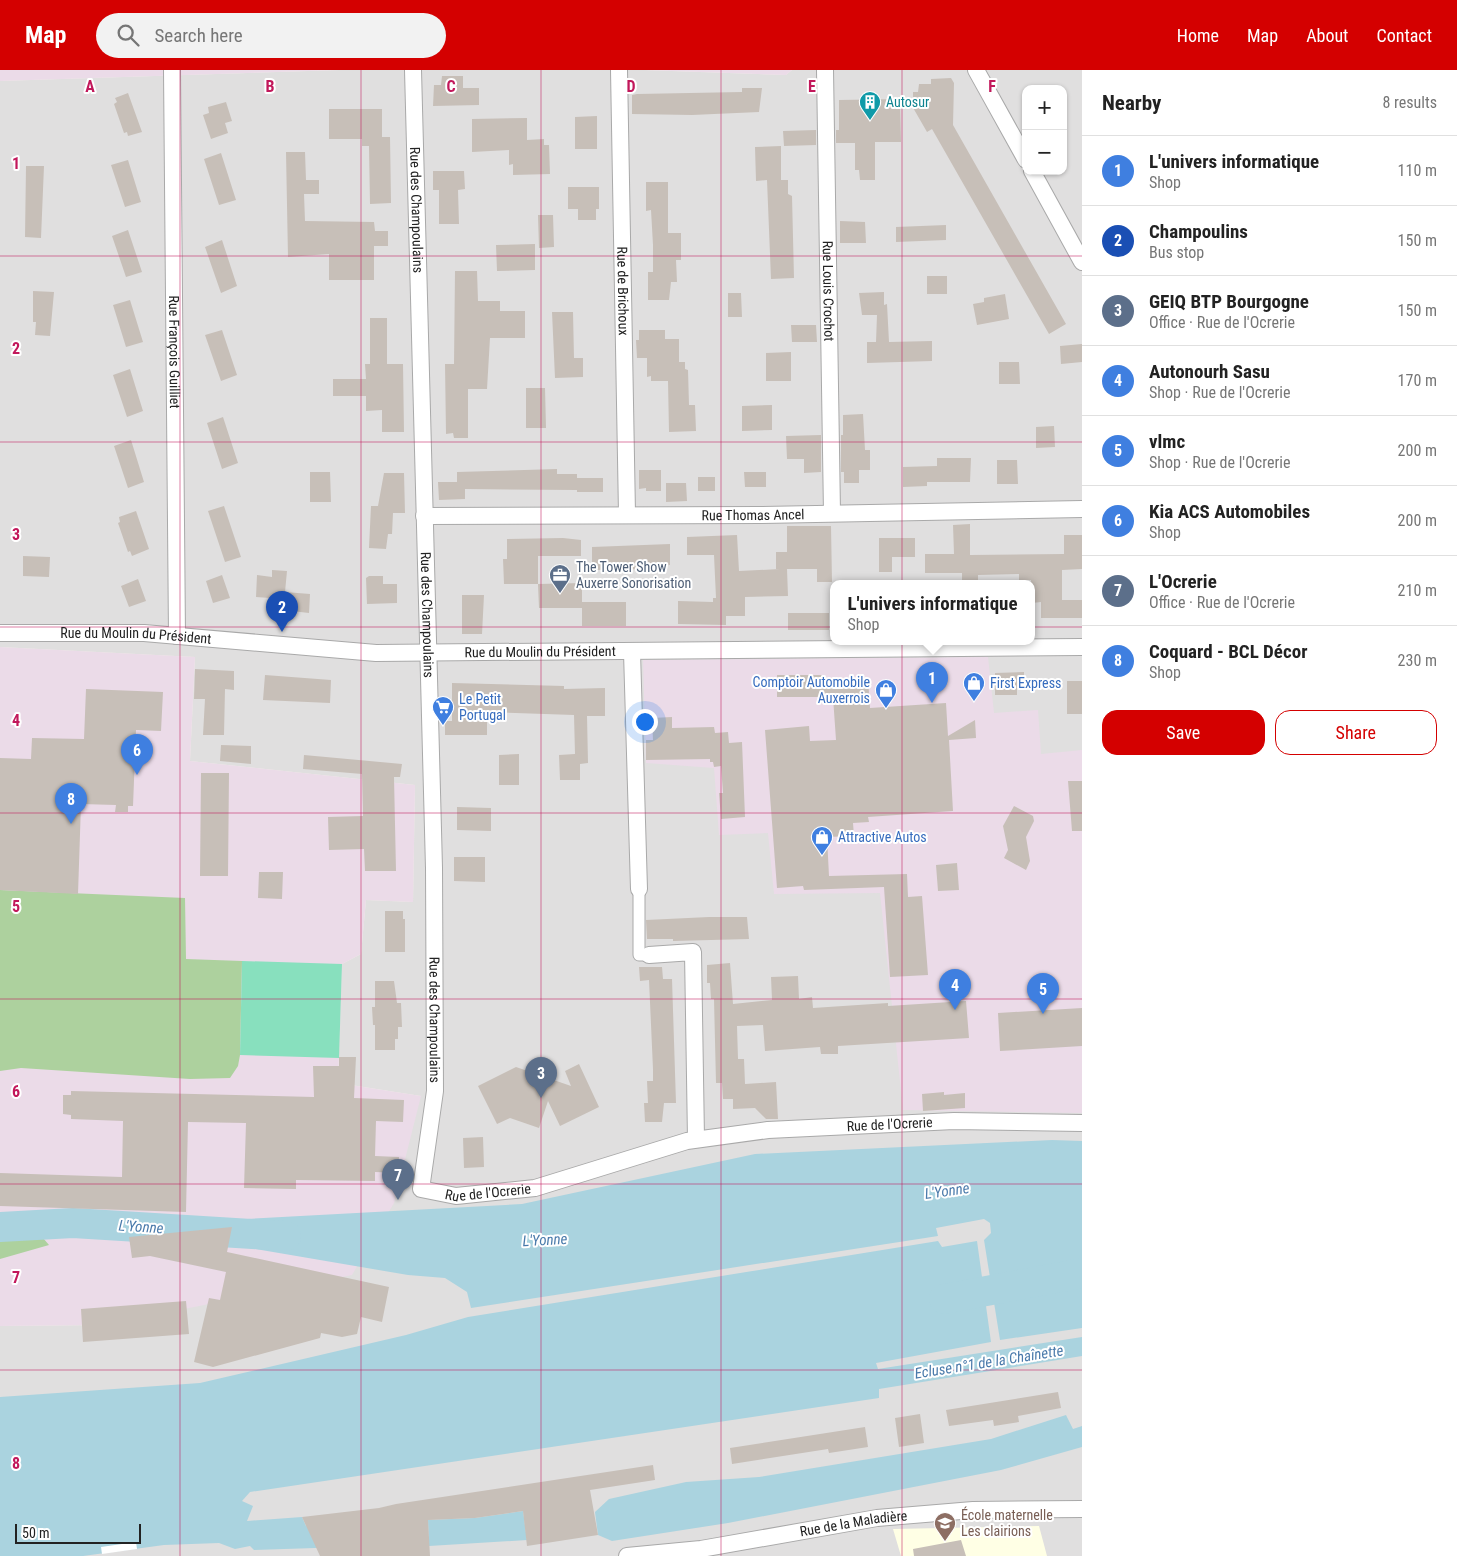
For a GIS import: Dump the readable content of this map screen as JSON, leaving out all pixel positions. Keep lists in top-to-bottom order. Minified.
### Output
{"streets":{"street":["Rue des Champoulains","Rue Louis Crochot","Rue de Brichoux","Rue François Guilliet","Rue Thomas Ancel","Rue du Moulin du Président","Rue de l'Ocrerie","Rue de la Maladière"]},"crossings":[["Rue des Champoulains","Rue Thomas Ancel"],["Rue des Champoulains","Rue du Moulin du Président"],["Rue des Champoulains","Rue de l'Ocrerie"],["Rue Louis Crochot","Rue Thomas Ancel"],["Rue de Brichoux","Rue Thomas Ancel"],["Rue François Guilliet","Rue du Moulin du Président"]],"water":["L'Yonne","Ecluse n°1 de la Chaînette"],"places":{"building":["Autosur"],"office":["The Tower Show Auxerre Sonorisation"],"shop":["First Express","Comptoir Automobile Auxerrois","Attractive Autos"],"supermarket":["Le Petit Portugal"],"school or university":["École maternelle Les clairions"]},"scale_bar":"50 m","page":{"header":"Map","search":"Search here","nav":["Home","Map","About","Contact"],"heading":["Nearby","8 results"],"map_buttons":["+","−"],"list":[{"mark":"1","name":"L'univers informatique","note":"Shop","value":"110 m"},{"mark":"2","name":"Champoulins","note":"Bus stop","value":"150 m"},{"mark":"3","name":"GEIQ BTP Bourgogne","note":"Office · Rue de l'Ocrerie","value":"150 m"},{"mark":"4","name":"Autonourh Sasu","note":"Shop · Rue de l'Ocrerie","value":"170 m"},{"mark":"5","name":"vlmc","note":"Shop · Rue de l'Ocrerie","value":"200 m"},{"mark":"6","name":"Kia ACS Automobiles","note":"Shop","value":"200 m"},{"mark":"7","name":"L'Ocrerie","note":"Office · Rue de l'Ocrerie","value":"210 m"},{"mark":"8","name":"Coquard - BCL Décor","note":"Shop","value":"230 m"}],"popup":["L'univers informatique","Shop"],"pins":["2","1","6","8","4","5","3","7"],"buttons":["Save","Share"],"scale":"50 m"},"grid":{"columns":["A","B","C","D","E","F"],"rows":["1","2","3","4","5","6","7","8"]}}
